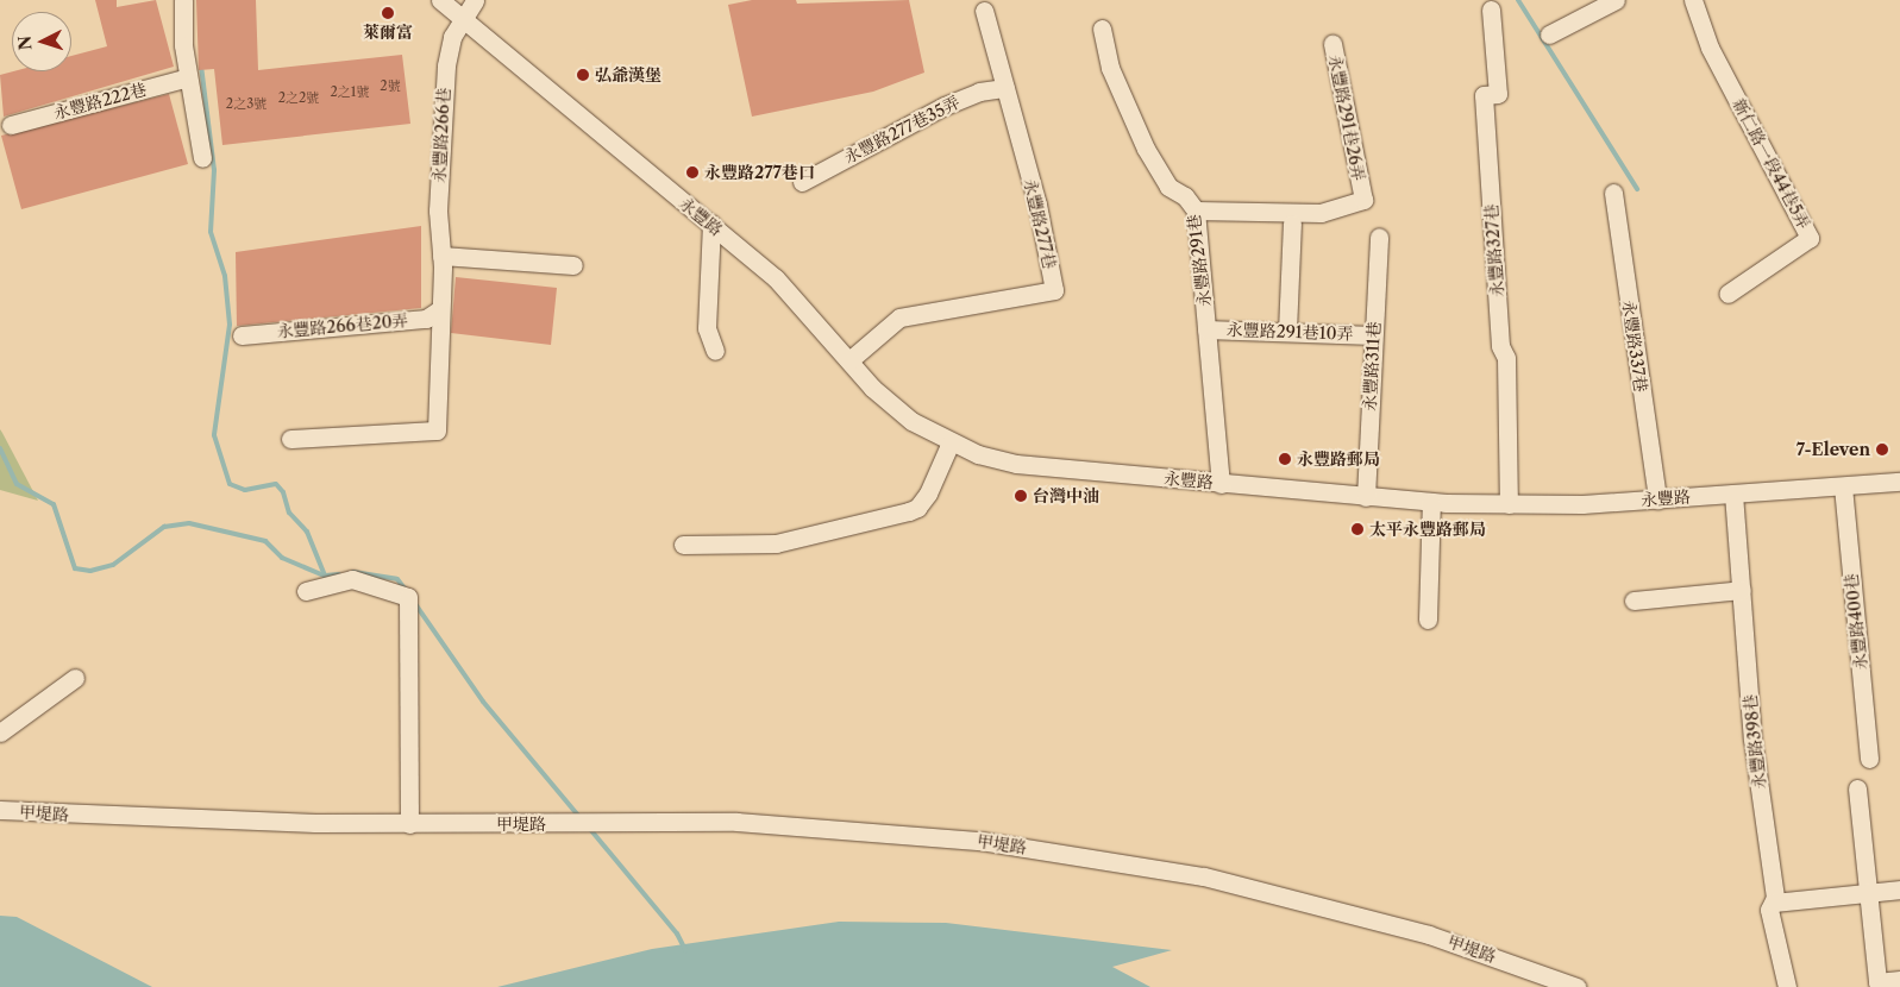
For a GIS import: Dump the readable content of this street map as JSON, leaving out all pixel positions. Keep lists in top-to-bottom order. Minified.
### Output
{"streets":{"street":["永豐路222巷","永豐路291巷26弄","永豐路277巷35弄","永豐路266巷","新仁路一段44巷5弄","永豐路","永豐路277巷","永豐路327巷","永豐路291巷","永豐路266巷20弄","永豐路291巷10弄","永豐路337巷","永豐路311巷","永豐路400巷","永豐路398巷","甲堤路"]},"crossings":[["永豐路291巷26弄","永豐路291巷"],["永豐路277巷35弄","永豐路277巷"],["永豐路266巷","永豐路"],["永豐路266巷","永豐路266巷20弄"],["永豐路","永豐路277巷"],["永豐路","永豐路327巷"],["永豐路","永豐路291巷"],["永豐路","永豐路337巷"],["永豐路","永豐路311巷"],["永豐路","永豐路400巷"],["永豐路","永豐路398巷"],["永豐路291巷","永豐路291巷10弄"],["永豐路291巷10弄","永豐路311巷"]],"places":["萊爾富","弘爺漢堡","永豐路277巷口","7-Eleven","永豐路郵局","台灣中油","太平永豐路郵局"],"house_numbers":["2號","2之1號","2之2號","2之3號"],"north":"left"}
